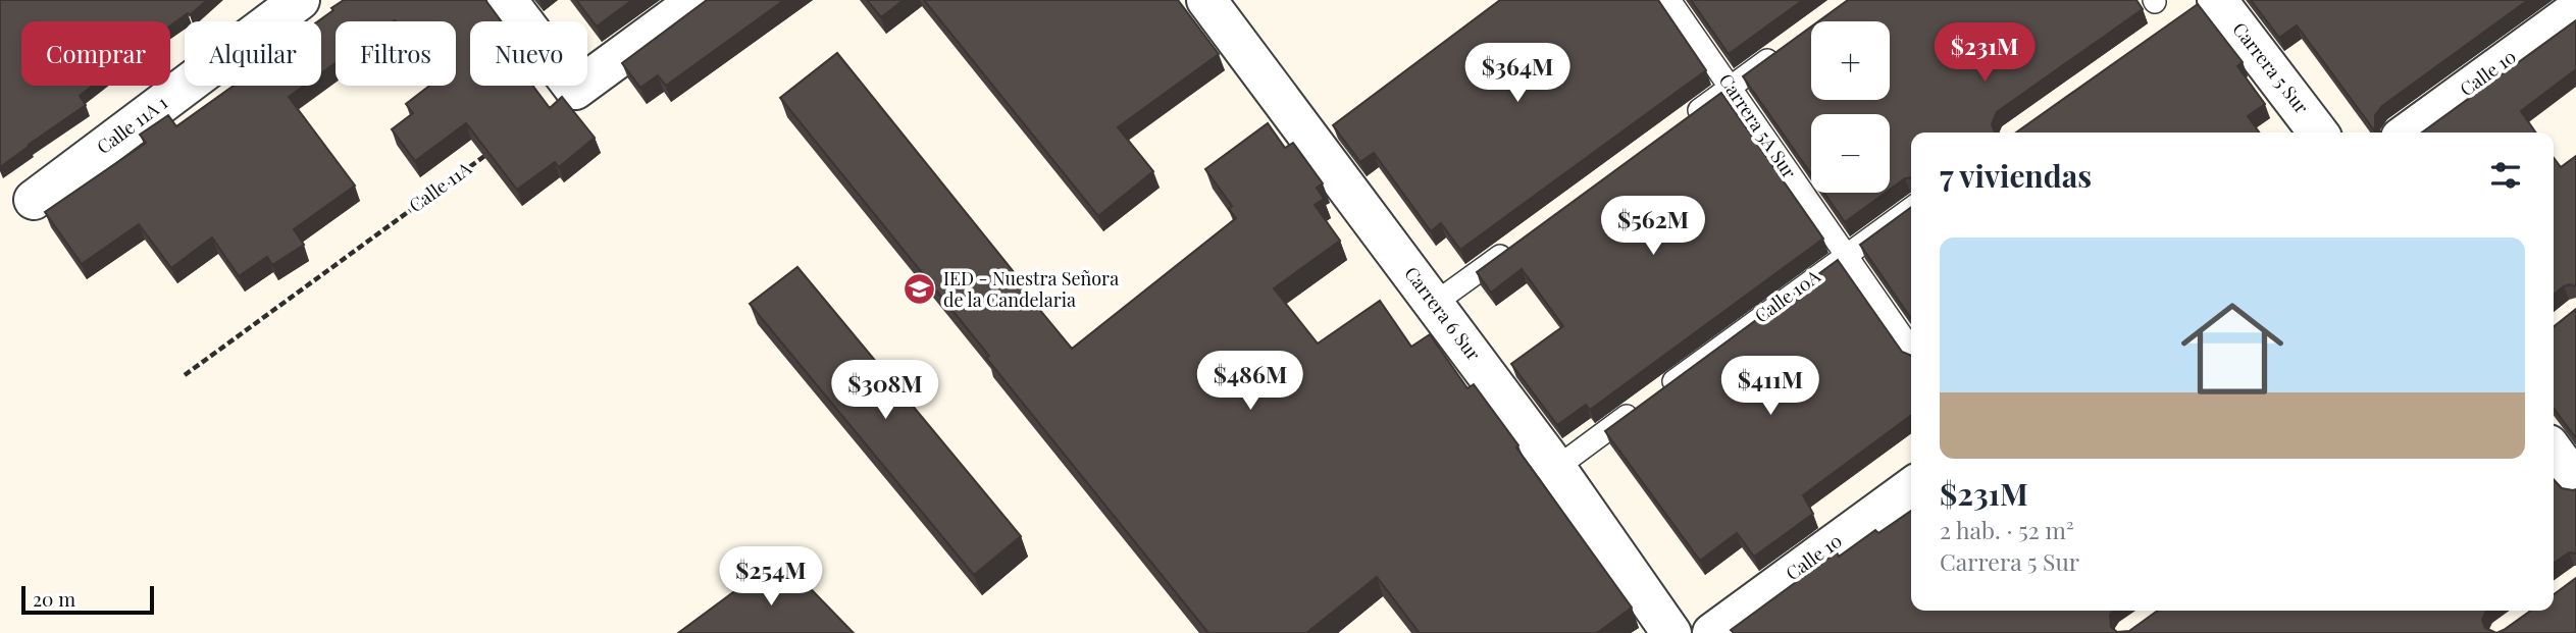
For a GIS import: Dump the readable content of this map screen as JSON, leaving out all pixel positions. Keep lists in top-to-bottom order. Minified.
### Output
{"streets":{"street":["Carrera 5 Sur","Calle 10","Calle 11A 1","Carrera 6 Sur"],"lane":["Carrera 5A Sur","Calle 10A"],"path":["Calle 11A"]},"crossings":[["Carrera 5A Sur","Calle 10A"],["Calle 10A","Carrera 6 Sur"]],"places":{"school or university":["IED - Nuestra Señora de la Candelaria"]},"scale_bar":"20 m","page":{"map_buttons":["+","−"],"chip":["Comprar","Alquilar","Filtros","Nuevo"],"price":["$231M","$364M","$562M","$486M","$411M","$308M","$254M"],"heading":"7 viviendas","list":[{"name":"$231M","note":"2 hab. · 52 m² · Carrera 5 Sur"}],"scale":"20 m"}}
